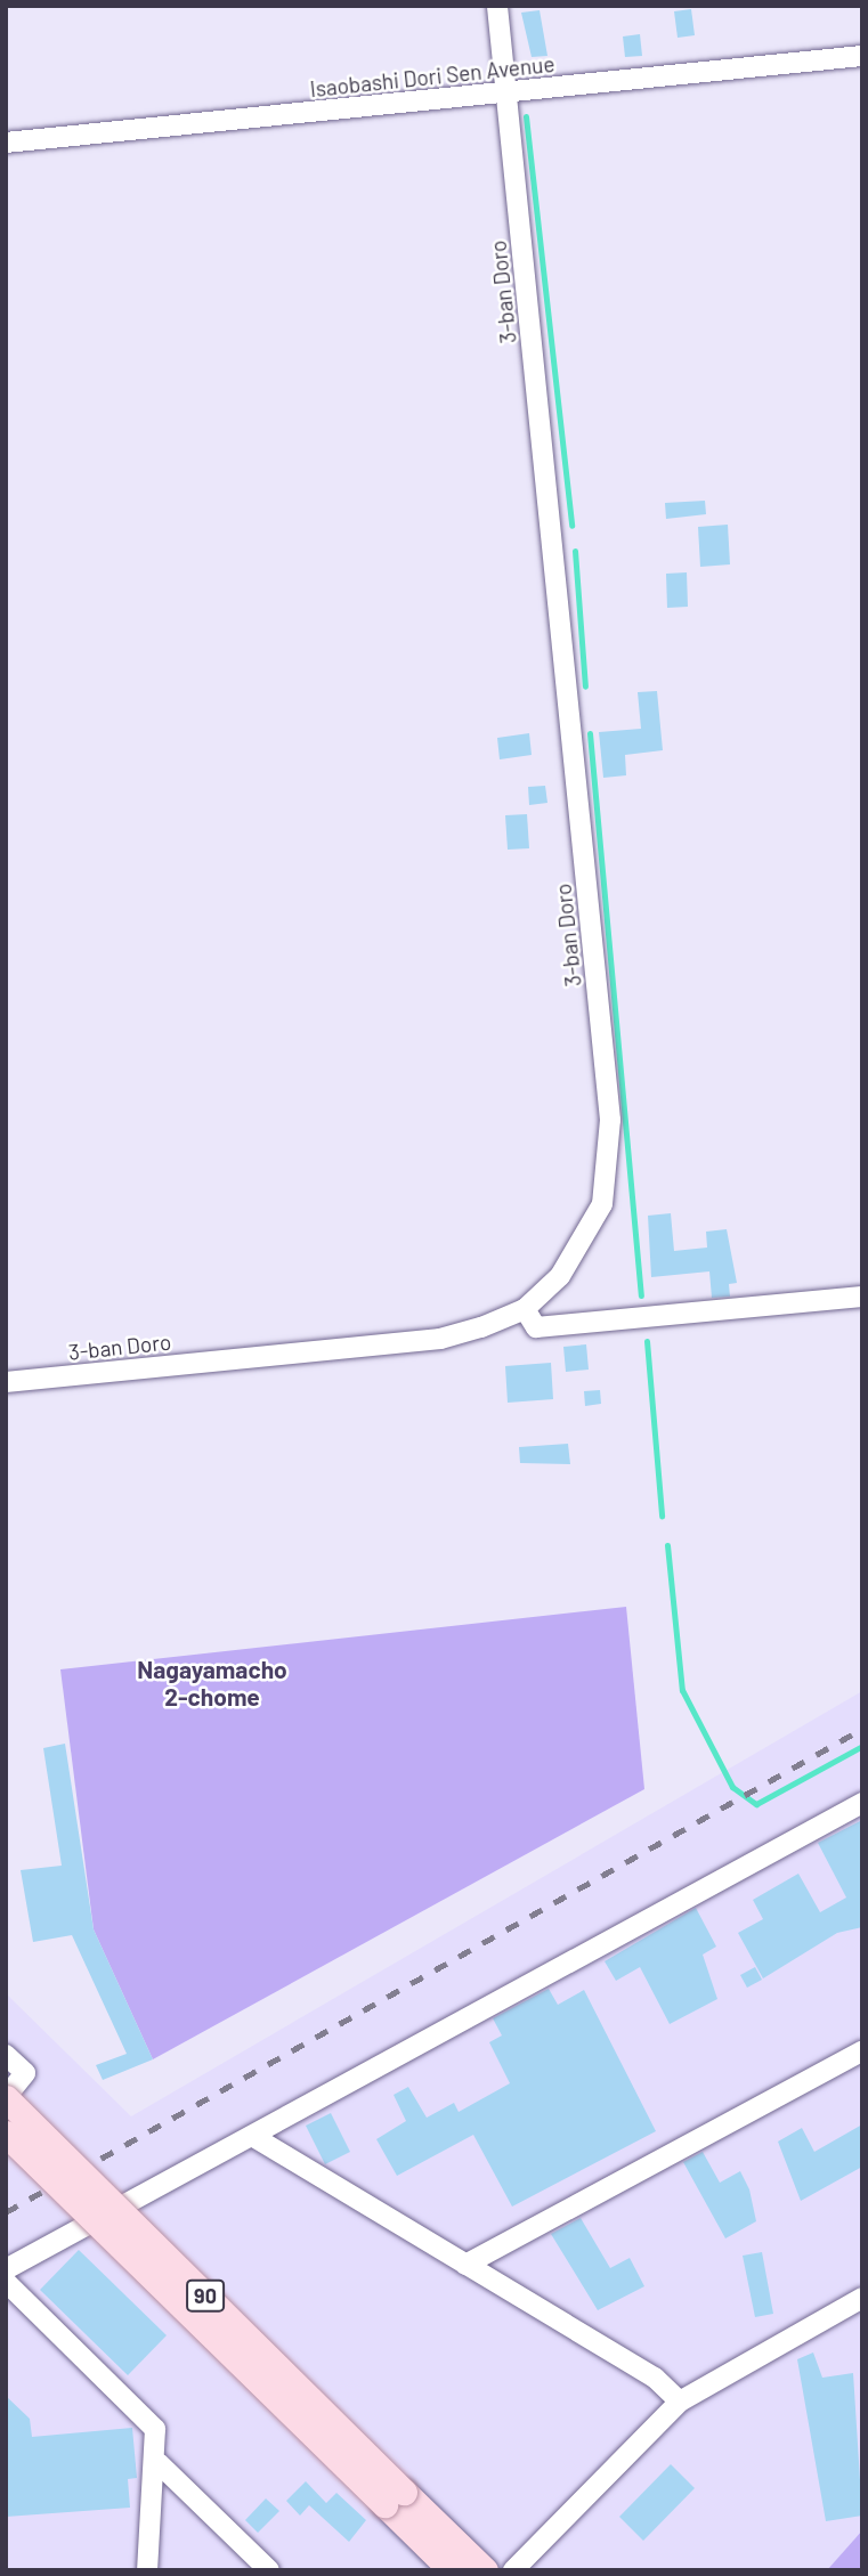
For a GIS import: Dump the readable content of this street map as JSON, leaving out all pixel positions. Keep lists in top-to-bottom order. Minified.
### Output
{"streets":{"main road":["90"],"street":["Isaobashi Dori Sen Avenue","3-ban Doro"]},"crossings":[["Isaobashi Dori Sen Avenue","3-ban Doro"]],"districts":["Nagayamacho 2-chome"]}
